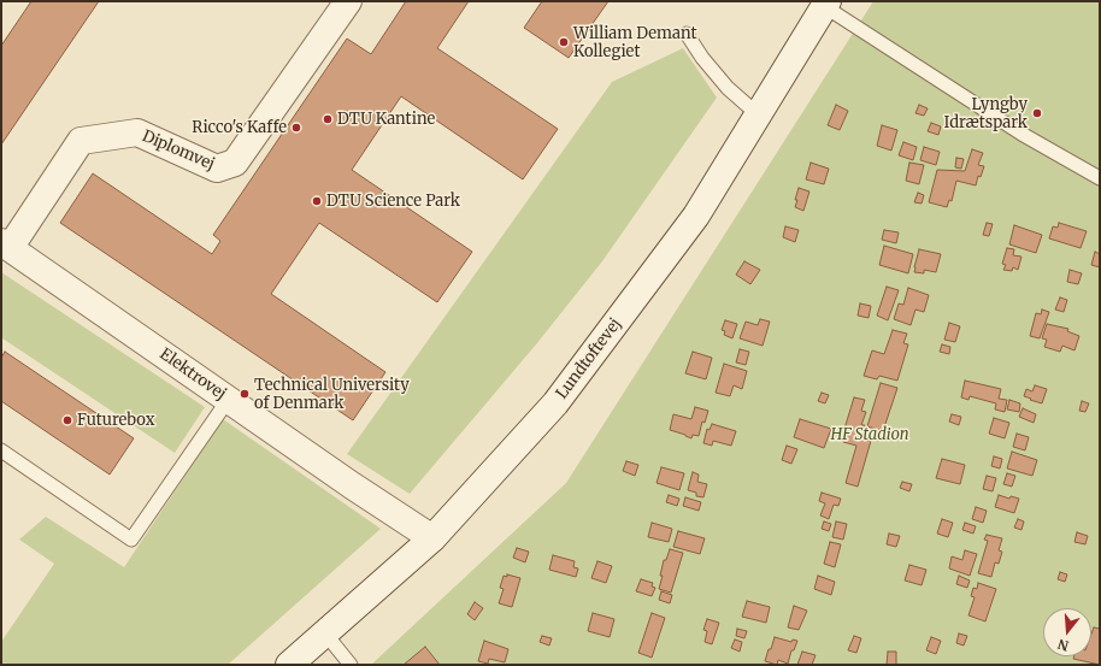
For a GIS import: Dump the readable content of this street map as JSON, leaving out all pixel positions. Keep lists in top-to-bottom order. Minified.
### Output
{"streets":{"street":["Diplomvej","Lundtoftevej","Elektrovej"]},"crossings":[["Diplomvej","Elektrovej"],["Lundtoftevej","Elektrovej"]],"parks":["HF Stadion"],"places":["William Demant Kollegiet","Lyngby Idrætspark","DTU Kantine","Ricco's Kaffe","DTU Science Park","Technical University of Denmark","Futurebox"],"north":"bottom"}
